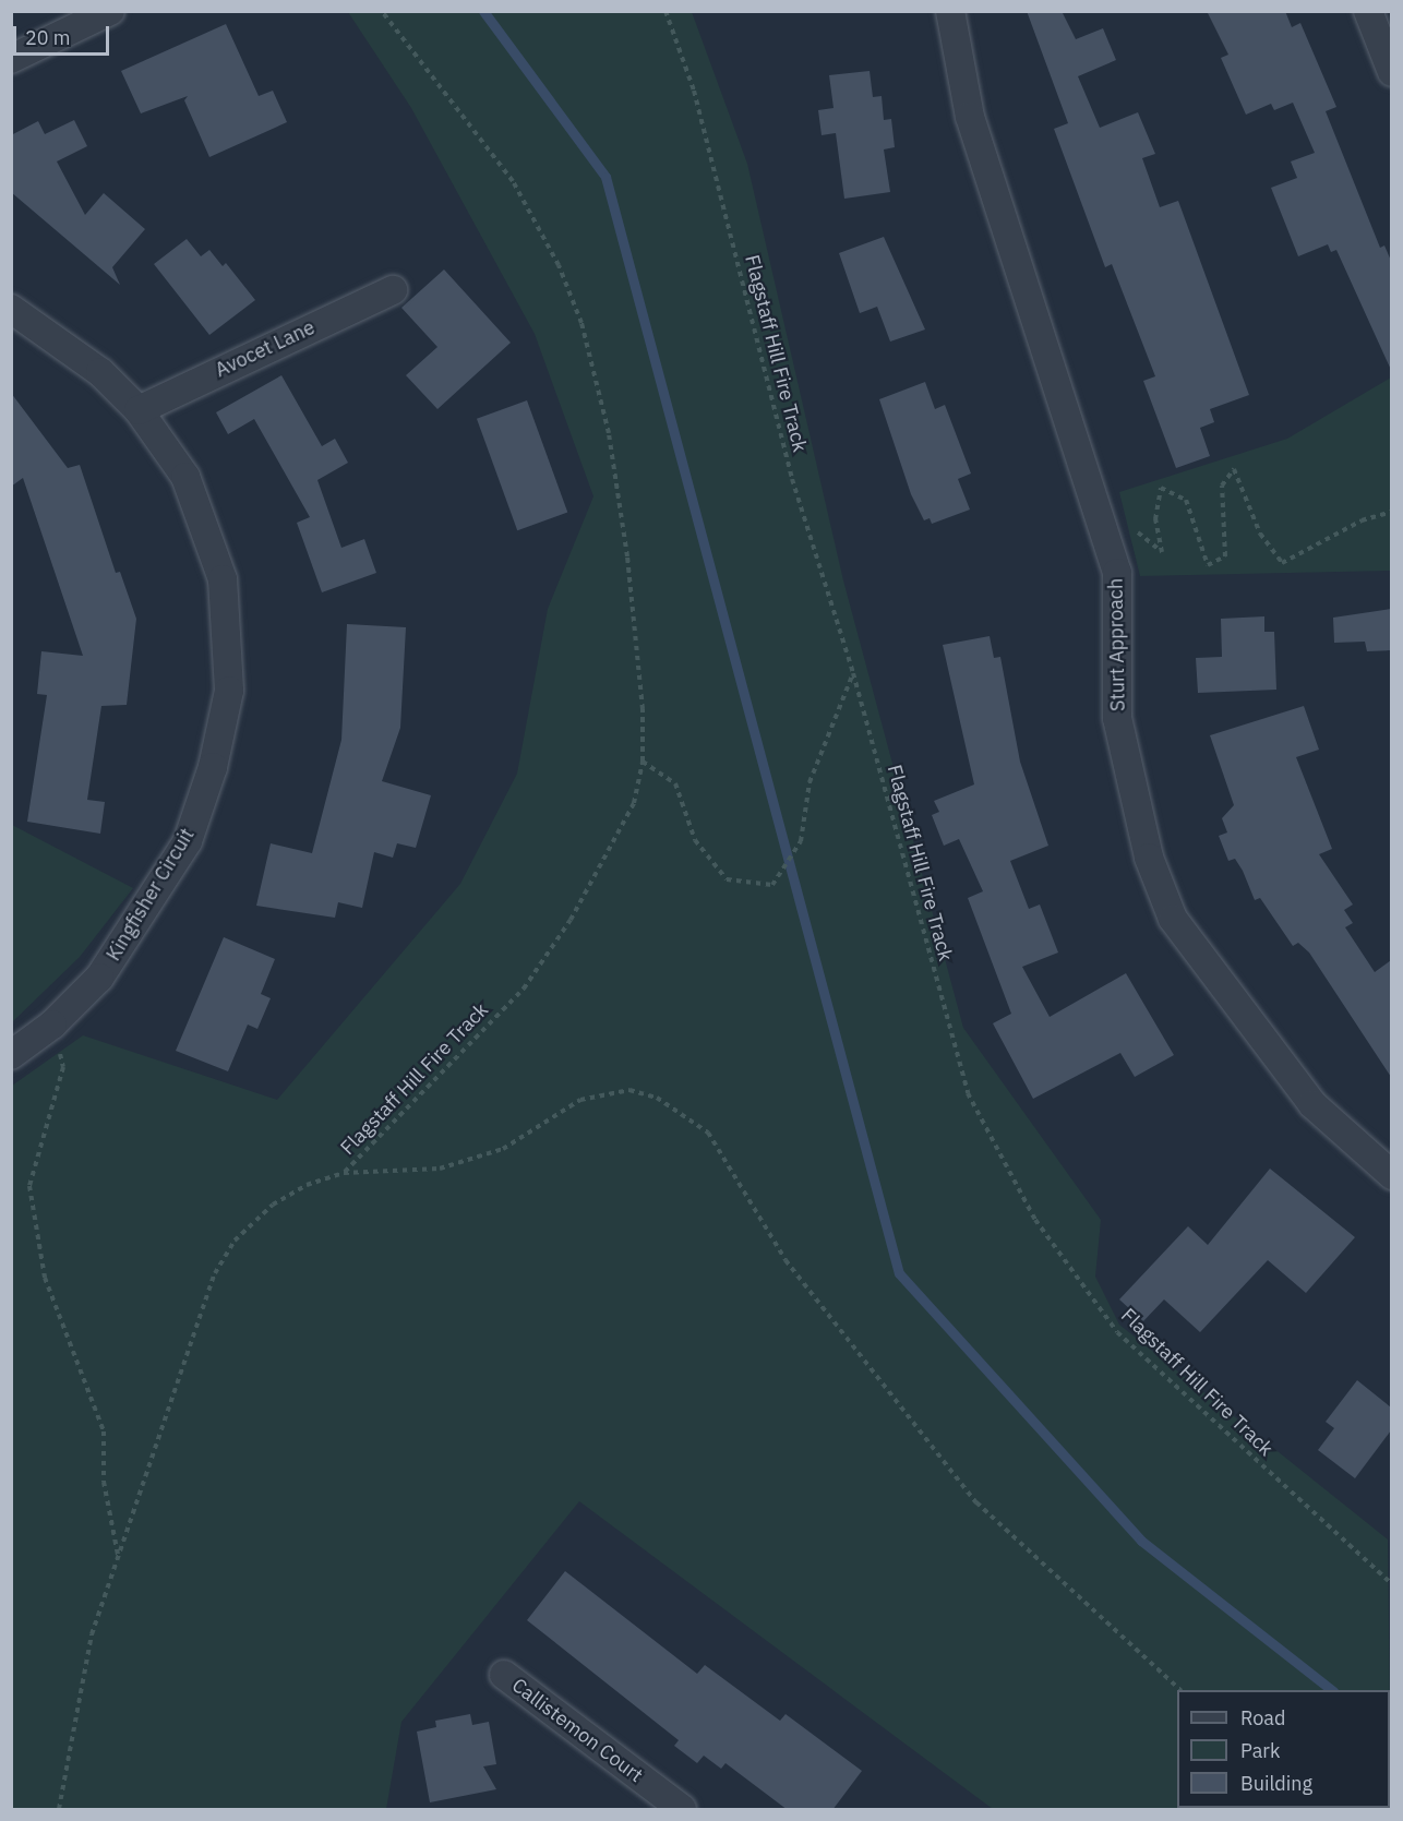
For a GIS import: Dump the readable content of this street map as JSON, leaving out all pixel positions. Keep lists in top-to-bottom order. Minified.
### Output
{"streets":{"street":["Avocet Lane","Sturt Approach","Kingfisher Circuit","Callistemon Court"],"path":["Flagstaff Hill Fire Track"]},"crossings":[["Avocet Lane","Kingfisher Circuit"]],"legend":["Road","Park","Building"],"scale_bar":"20 m"}
